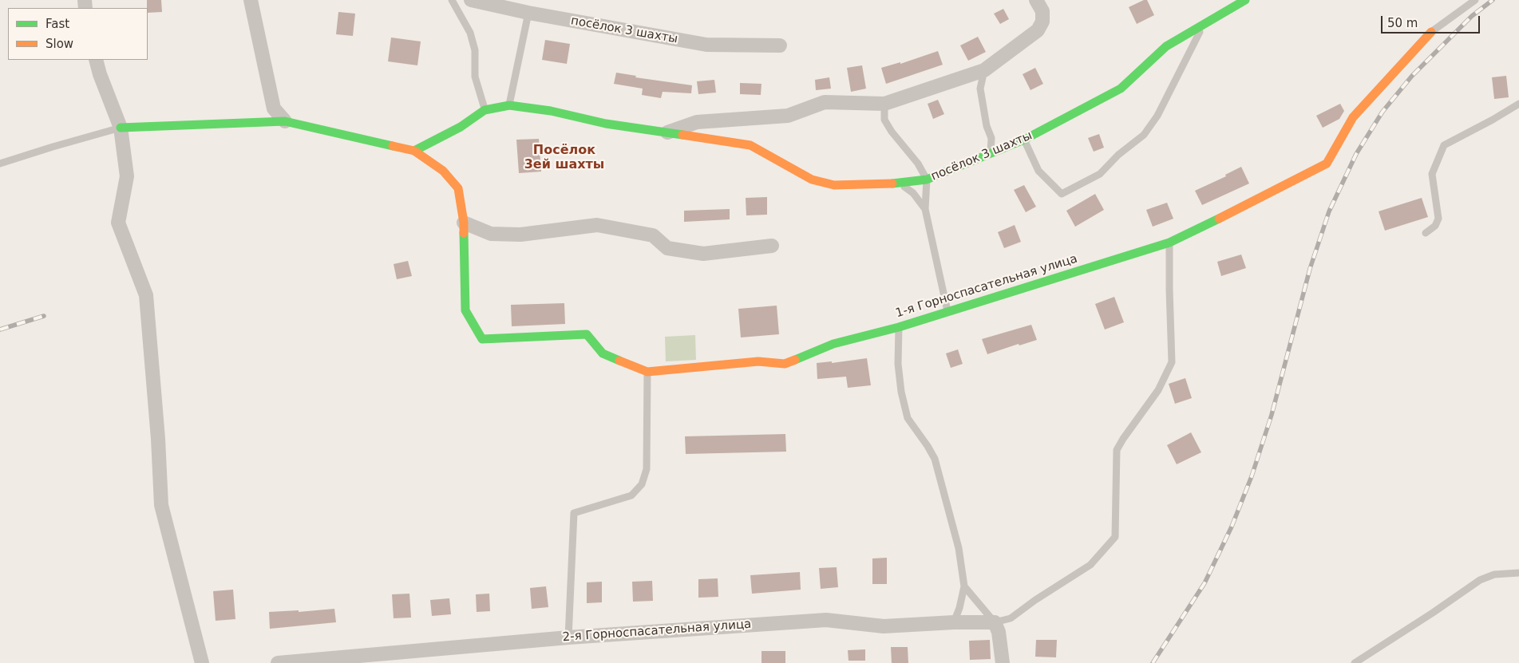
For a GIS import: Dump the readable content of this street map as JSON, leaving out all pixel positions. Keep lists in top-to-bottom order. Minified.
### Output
{"streets":{"street":["посёлок 3 шахты","1-я Горноспасательная улица","2-я Горноспасательная улица"]},"districts":["Посёлок 3ей шахты"],"legend":["Fast","Slow"],"scale_bar":"50 m"}
